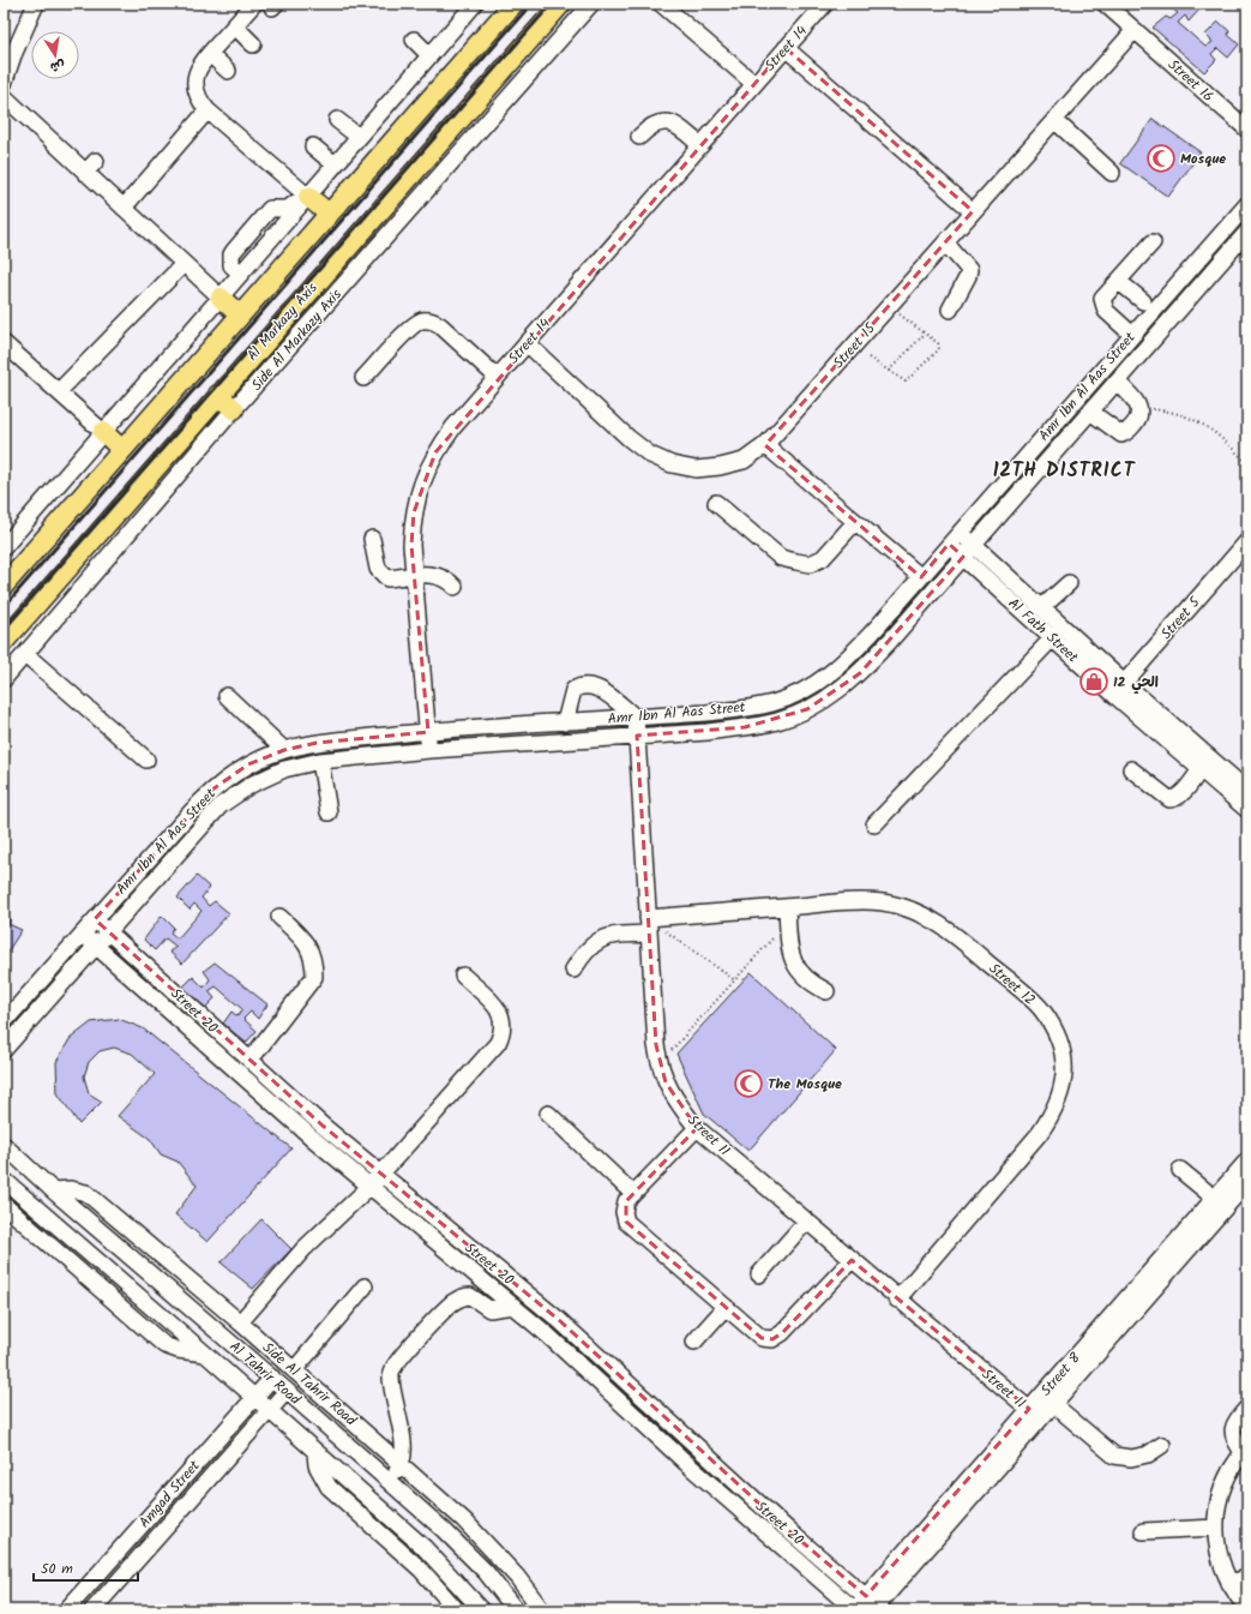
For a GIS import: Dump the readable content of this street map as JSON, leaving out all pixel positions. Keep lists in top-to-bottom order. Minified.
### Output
{"streets":{"main road":["Al Markazy Axis"],"street":["Street 14","Street 16","Side Al Markazy Axis","Street 15","Amr Ibn Al Aas Street","Street 5","Al Fath Street","Street 12","Street 20","Street 11","Al Tahrir Road","Street 8","Side Al Tahrir Road","Amgad Street"]},"crossings":[["Street 14","Street 15"],["Street 14","Amr Ibn Al Aas Street"],["Street 16","Street 15"],["Amr Ibn Al Aas Street","Al Fath Street"],["Amr Ibn Al Aas Street","Street 20"],["Amr Ibn Al Aas Street","Street 11"],["Street 5","Al Fath Street"],["Street 12","Street 11"],["Street 20","Street 8"],["Street 11","Street 8"],["Al Tahrir Road","Side Al Tahrir Road"],["Al Tahrir Road","Amgad Street"]],"districts":["12TH DISTRICT"],"places":{"mosque":["Mosque","The Mosque"],"shop":["الحي 12"]},"scale_bar":"50 m","north":"bottom"}
